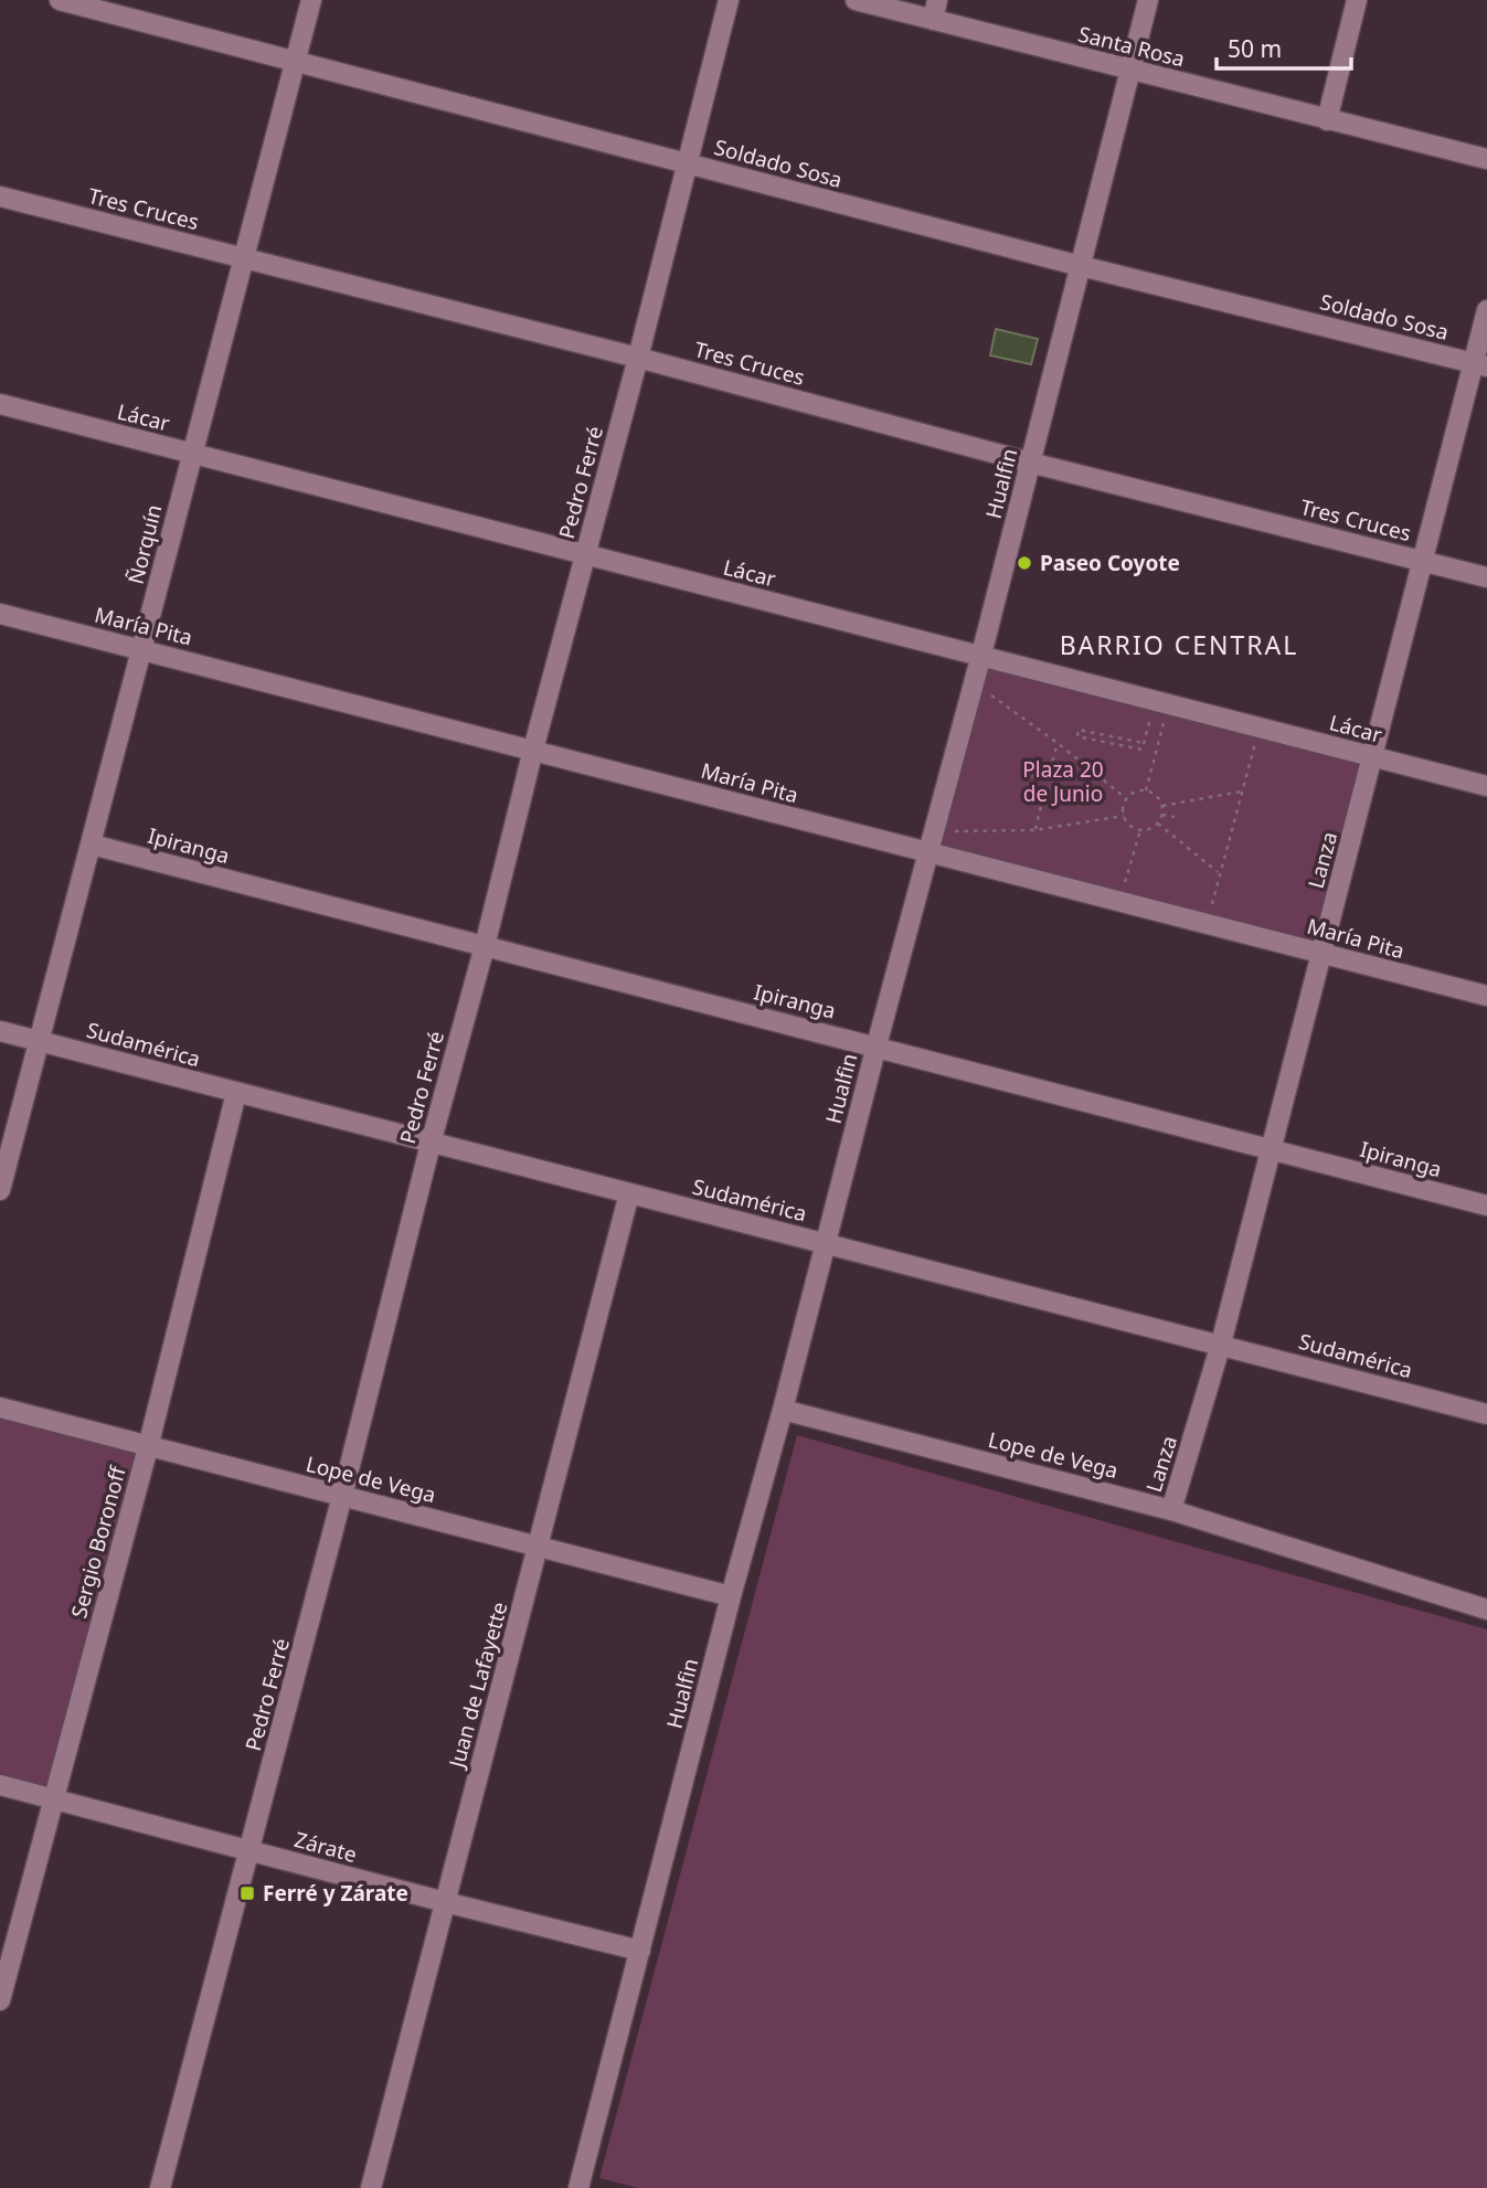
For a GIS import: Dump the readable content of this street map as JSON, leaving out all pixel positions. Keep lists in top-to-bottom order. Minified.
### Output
{"streets":{"street":["Santa Rosa","Soldado Sosa","Tres Cruces","Lácar","Pedro Ferré","Hualfin","Ñorquín","María Pita","Ipiranga","Lanza","Sudamérica","Lope de Vega","Sergio Boronoff","Juan de Lafayette","Zárate"]},"crossings":[["Santa Rosa","Hualfin"],["Soldado Sosa","Pedro Ferré"],["Soldado Sosa","Hualfin"],["Soldado Sosa","Ñorquín"],["Soldado Sosa","Lanza"],["Tres Cruces","Pedro Ferré"],["Tres Cruces","Hualfin"],["Tres Cruces","Ñorquín"],["Tres Cruces","Lanza"],["Lácar","Pedro Ferré"],["Lácar","Hualfin"],["Lácar","Ñorquín"],["Lácar","Lanza"],["Pedro Ferré","María Pita"],["Pedro Ferré","Ipiranga"],["Pedro Ferré","Sudamérica"],["Pedro Ferré","Lope de Vega"],["Pedro Ferré","Zárate"],["Hualfin","María Pita"],["Hualfin","Ipiranga"],["Hualfin","Sudamérica"],["Hualfin","Lope de Vega"],["Hualfin","Zárate"],["Ñorquín","María Pita"],["Ñorquín","Ipiranga"],["Ñorquín","Sudamérica"],["María Pita","Lanza"],["Ipiranga","Lanza"],["Lanza","Sudamérica"],["Lanza","Lope de Vega"],["Sudamérica","Sergio Boronoff"],["Sudamérica","Juan de Lafayette"],["Lope de Vega","Sergio Boronoff"],["Lope de Vega","Juan de Lafayette"],["Sergio Boronoff","Zárate"],["Juan de Lafayette","Zárate"]],"districts":["BARRIO CENTRAL"],"parks":["Plaza 20 de Junio"],"places":{"other":["Paseo Coyote"],"transit":["Ferré y Zárate"]},"scale_bar":"50 m"}
